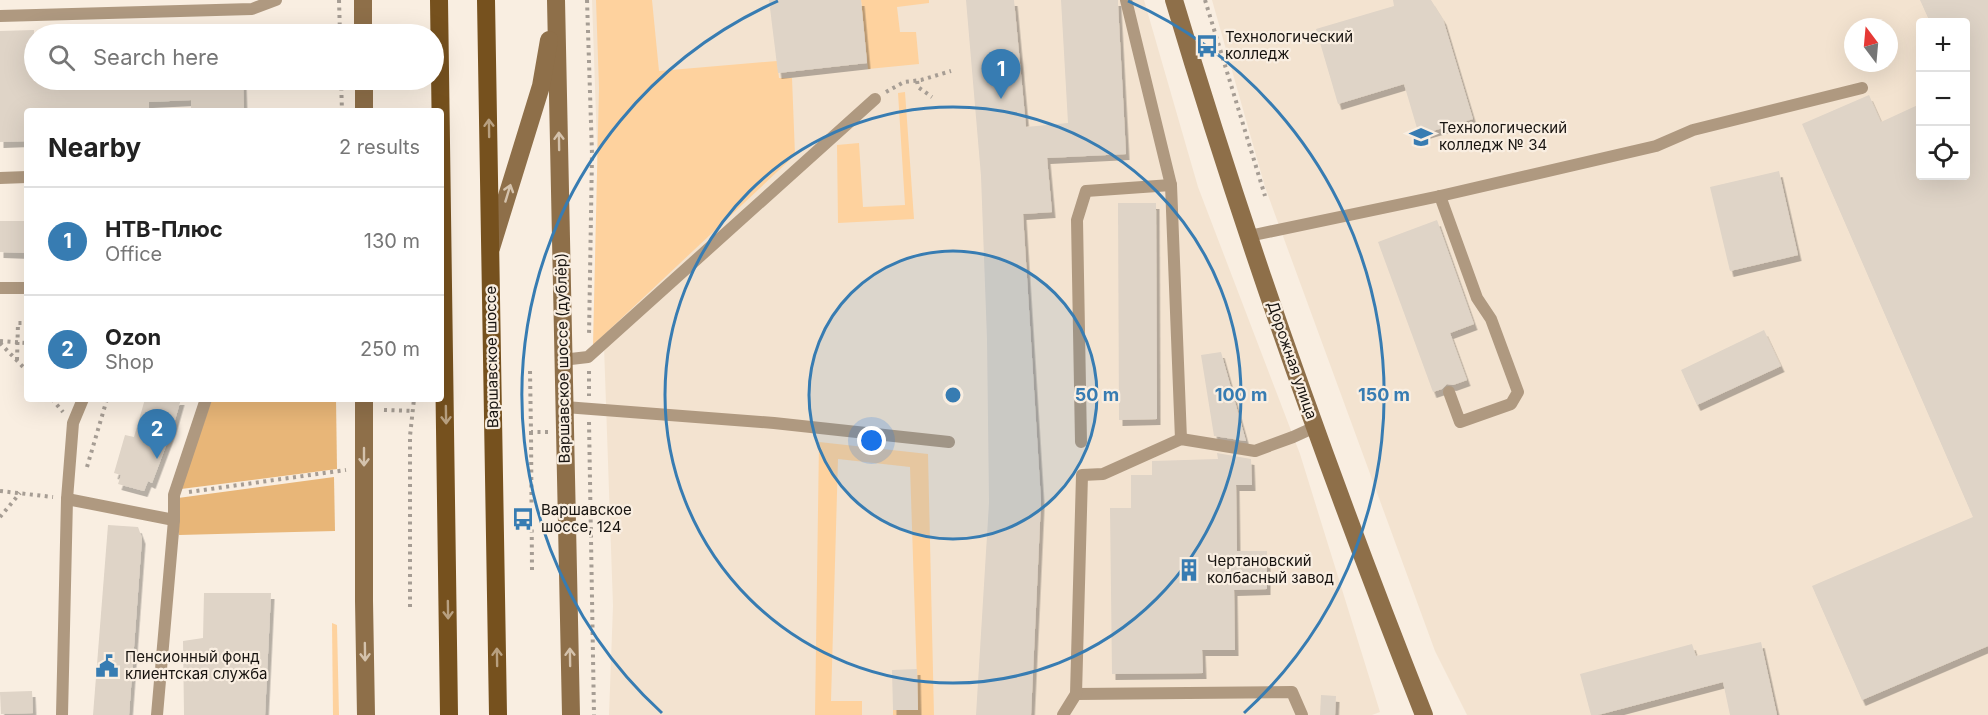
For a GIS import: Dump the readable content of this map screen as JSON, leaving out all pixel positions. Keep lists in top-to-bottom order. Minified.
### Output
{"streets":{"main road":["Варшавское шоссе","Варшавское шоссе (дублёр)","Дорожная улица"]},"places":{"bus stop":["Технологический колледж","Варшавское шоссе, 124"],"school or university":["Технологический колледж № 34"],"building":["Чертановский колбасный завод"],"public building":["Пенсионный фонд клиентская служба"]},"north":"top","page":{"map_buttons":["+","−"],"search":"Search here","pins":["1","2"],"heading":["Nearby","2 results"],"list":[{"mark":"1","name":"НТВ-Плюс","note":"Office","value":"130 m"},{"mark":"2","name":"Ozon","note":"Shop","value":"250 m"}]},"rings":["50 m","100 m","150 m"]}
